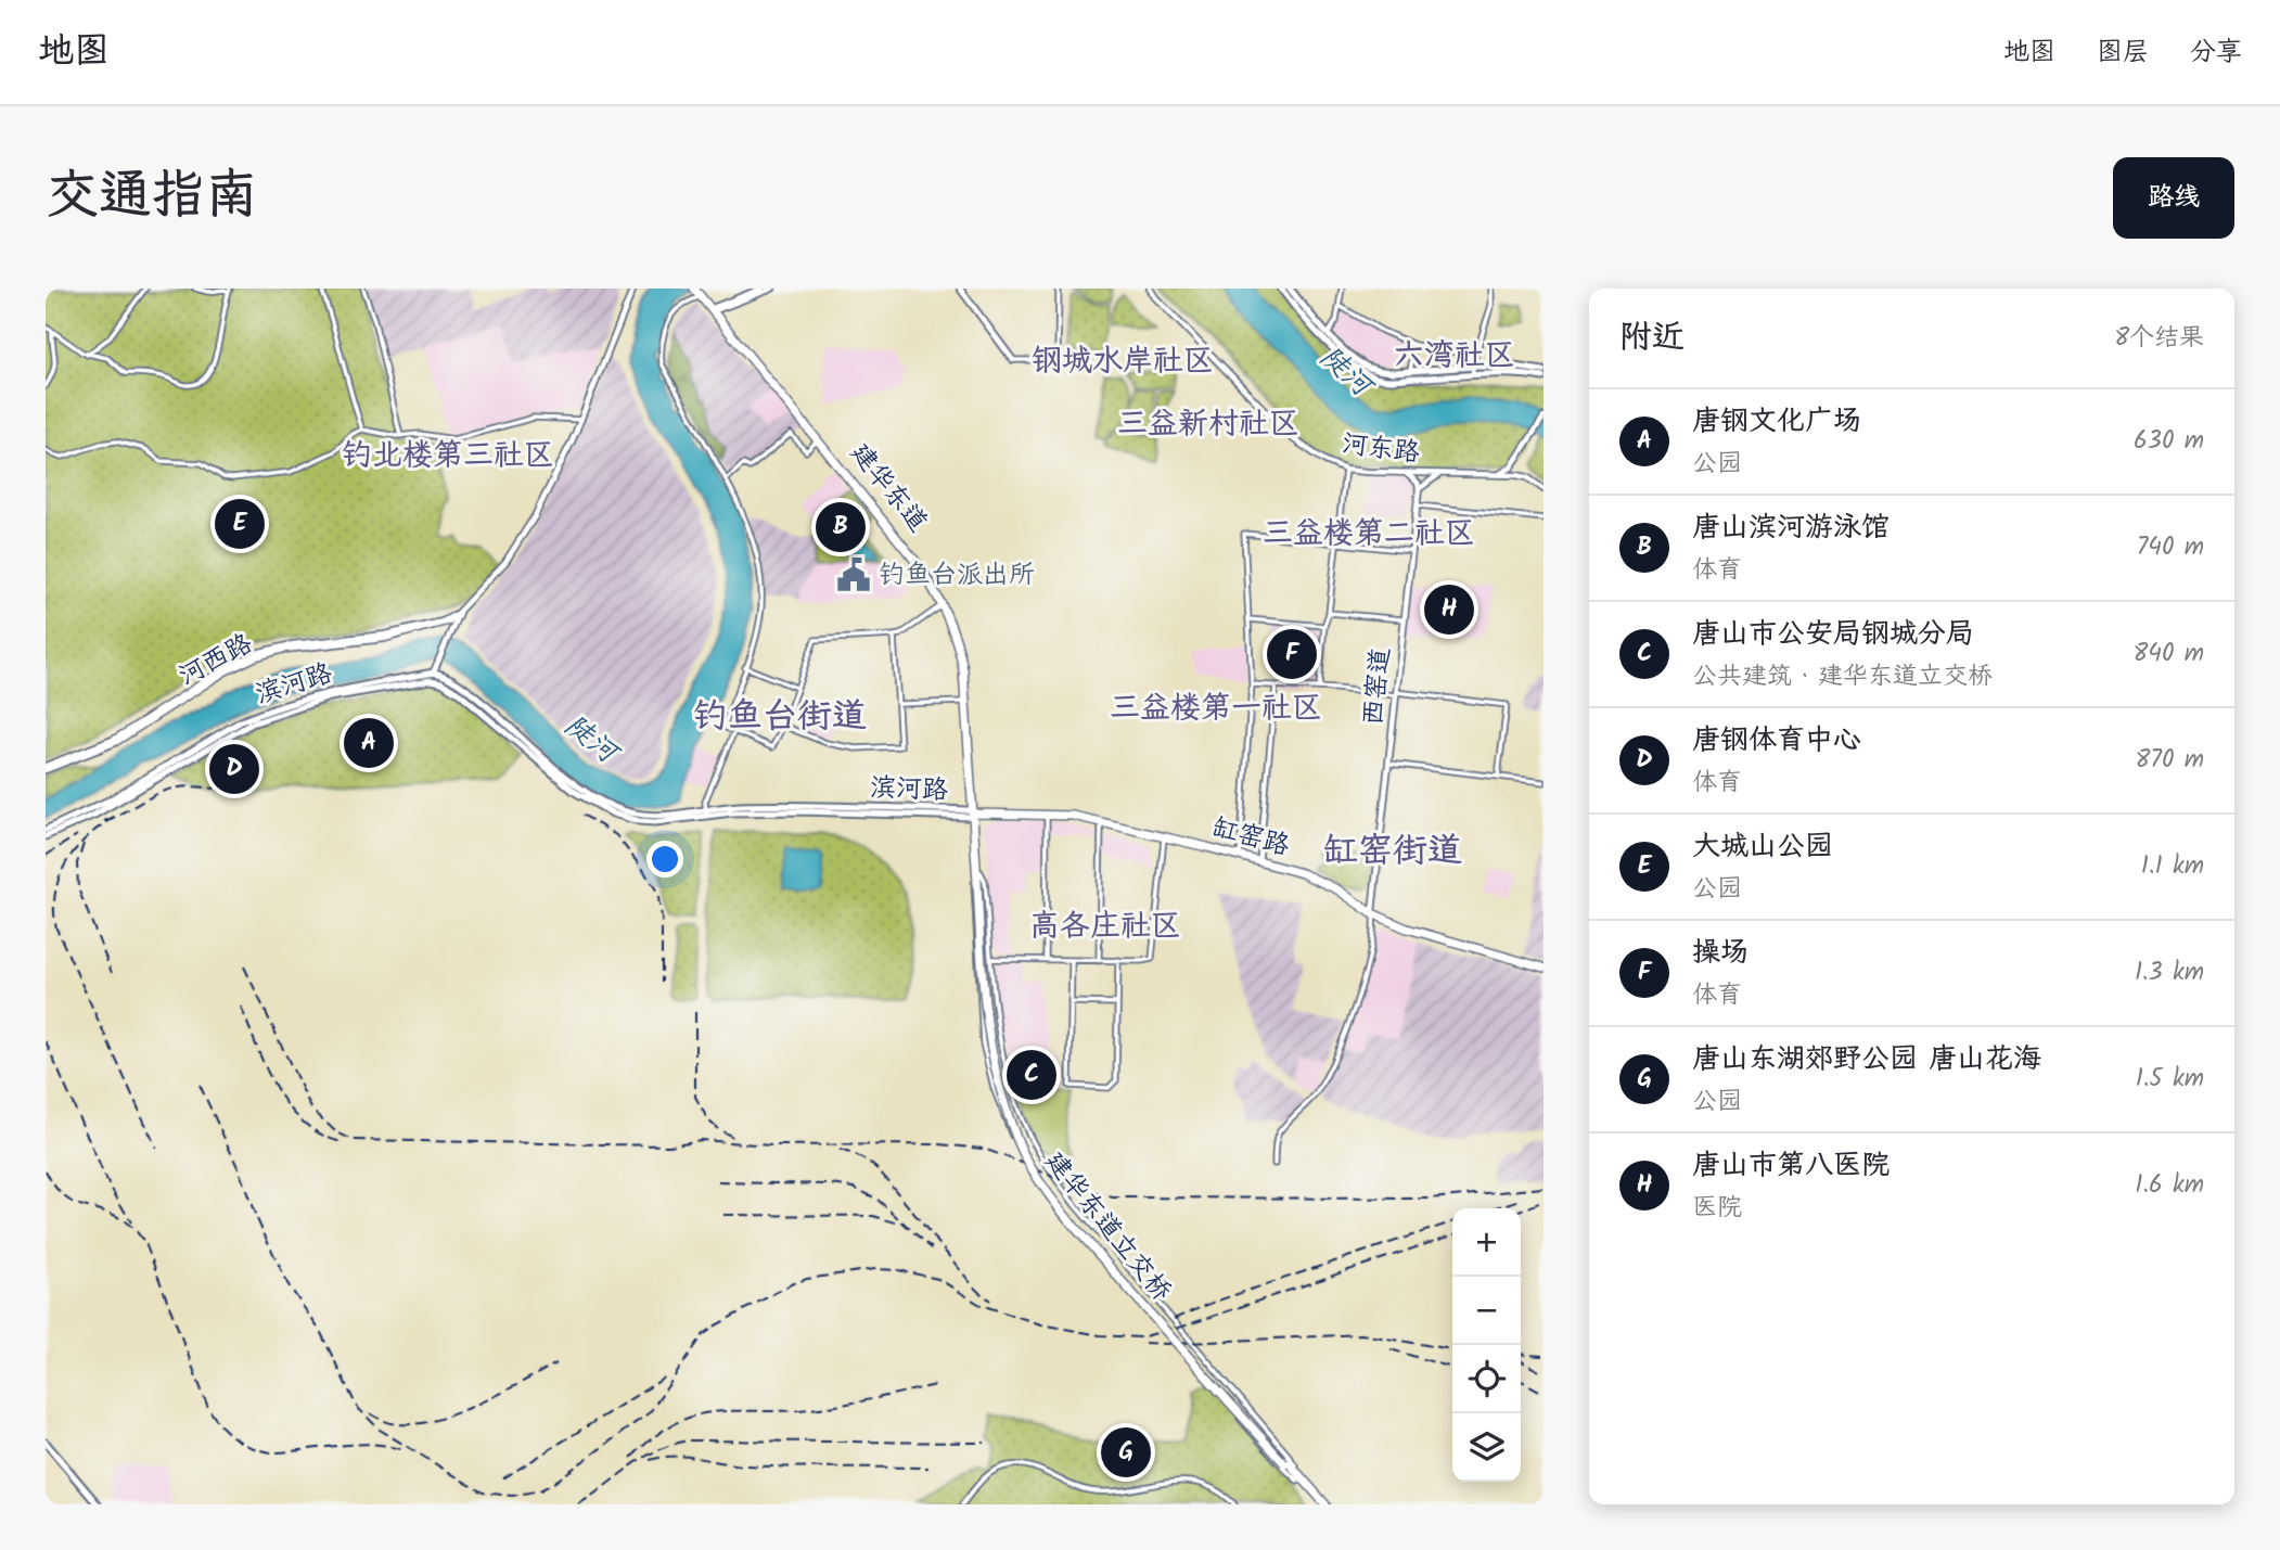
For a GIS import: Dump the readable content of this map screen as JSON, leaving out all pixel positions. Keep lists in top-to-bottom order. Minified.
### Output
{"streets":{"main road":["建华东道","滨河路","缸窑路","建华东道立交桥"],"street":["河东路","河西路","西窑道"]},"crossings":[["建华东道","滨河路"],["建华东道","缸窑路"],["建华东道","建华东道立交桥"],["滨河路","缸窑路"],["西窑道","缸窑路"]],"districts":["六湾社区","钢城水岸社区","三益新村社区","钓北楼第三社区","三益楼第二社区","三益楼第一社区","钓鱼台街道","缸窑街道","高各庄社区"],"water":["陡河"],"places":{"public building":["钓鱼台派出所"]},"page":{"header":"地图","nav":["地图","图层","分享"],"title":"交通指南","buttons":"路线","heading":["附近","8个结果"],"list":[{"mark":"A","name":"唐钢文化广场","note":"公园","value":"630 m"},{"mark":"B","name":"唐山滨河游泳馆","note":"体育","value":"740 m"},{"mark":"C","name":"唐山市公安局钢城分局","note":"公共建筑 · 建华东道立交桥","value":"840 m"},{"mark":"D","name":"唐钢体育中心","note":"体育","value":"870 m"},{"mark":"E","name":"大城山公园","note":"公园","value":"1.1 km"},{"mark":"F","name":"操场","note":"体育","value":"1.3 km"},{"mark":"G","name":"唐山东湖郊野公园 唐山花海","note":"公园","value":"1.5 km"},{"mark":"H","name":"唐山市第八医院","note":"医院","value":"1.6 km"}],"pins":["E","B","H","F","A","D","C","G"],"map_buttons":["+","−"]}}
